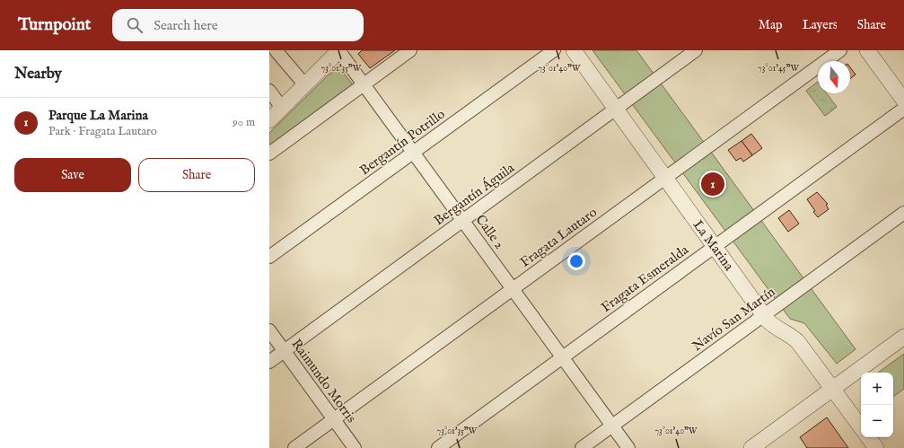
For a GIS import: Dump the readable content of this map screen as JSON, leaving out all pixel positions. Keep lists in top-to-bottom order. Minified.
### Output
{"streets":{"street":["Bergantín Potrillo","Bergantín Águila","Calle 2","Fragata Lautaro","La Marina","Fragata Esmeralda","Navío San Martín","Raimundo Morris"]},"crossings":[["Bergantín Potrillo","Calle 2"],["Bergantín Águila","Calle 2"],["Bergantín Águila","La Marina"],["Bergantín Águila","Raimundo Morris"],["Calle 2","Fragata Lautaro"],["Calle 2","Fragata Esmeralda"],["Calle 2","Navío San Martín"],["Fragata Lautaro","La Marina"],["Fragata Lautaro","Raimundo Morris"],["La Marina","Fragata Esmeralda"],["La Marina","Navío San Martín"]],"north":"bottom","page":{"header":"Turnpoint","search":"Search here","nav":["Map","Layers","Share"],"heading":"Nearby","list":[{"mark":"1","name":"Parque La Marina","note":"Park · Fragata Lautaro","value":"90 m"}],"buttons":["Save","Share"],"pins":"1","map_buttons":["+","−"]},"coordinates":["73°01'35\"W","73°01'40\"W","73°01'45\"W"]}
